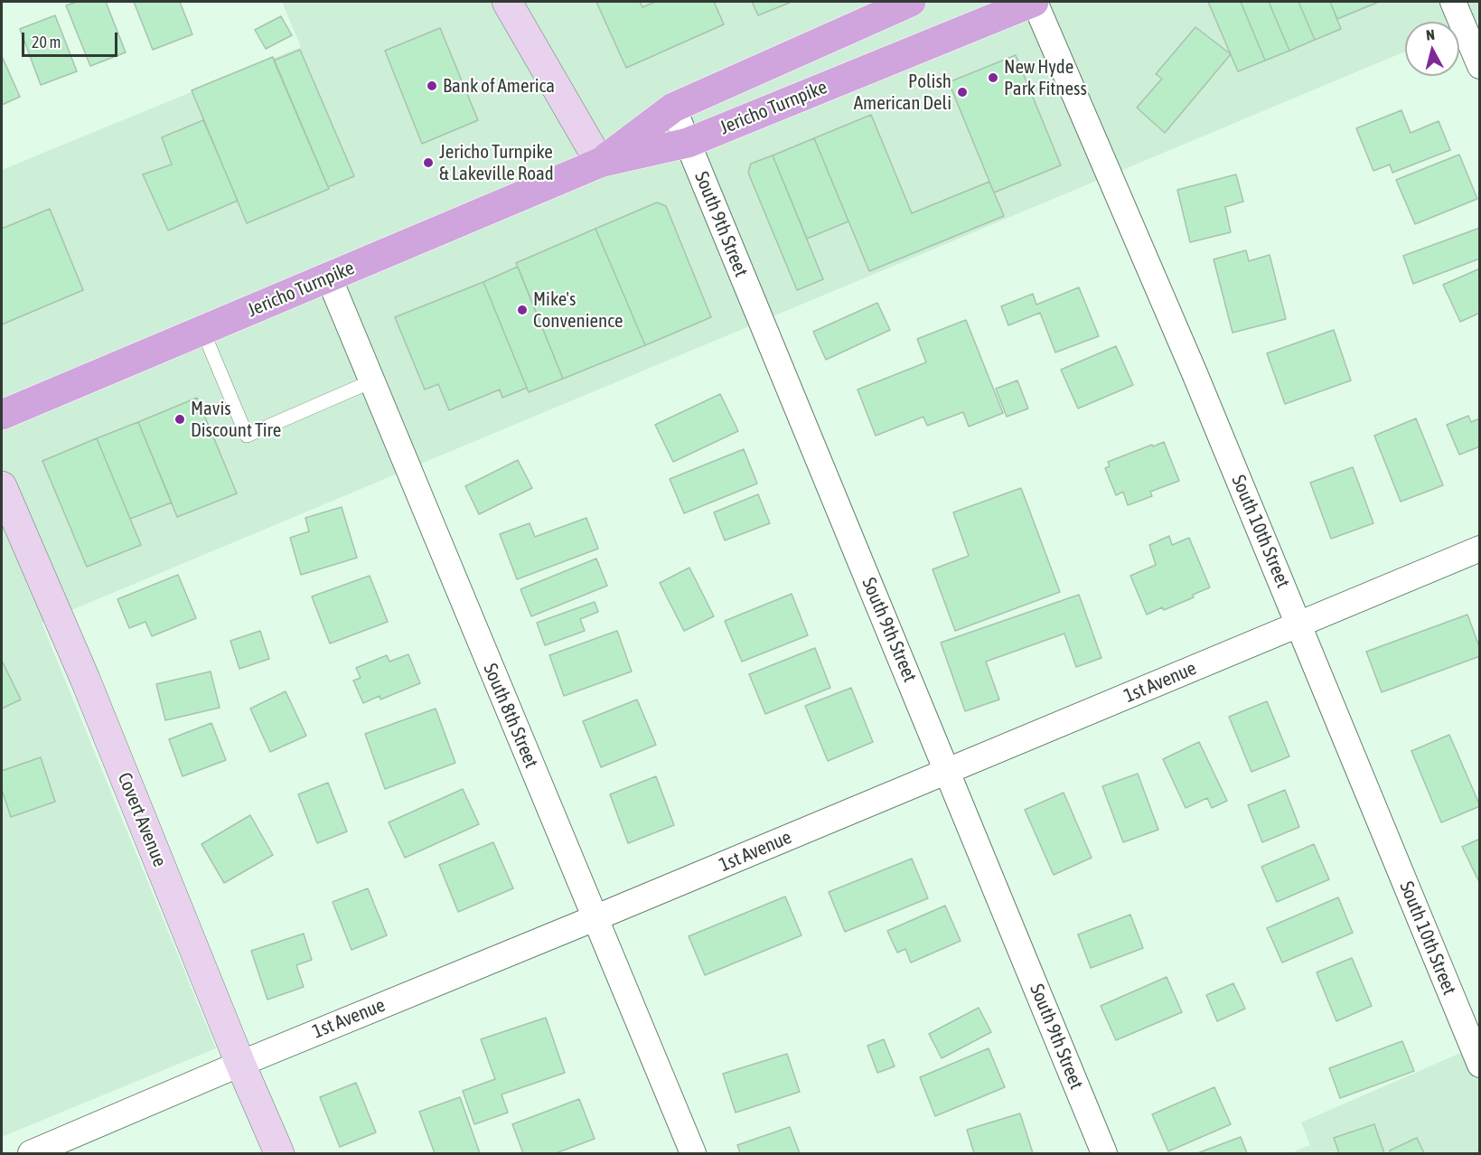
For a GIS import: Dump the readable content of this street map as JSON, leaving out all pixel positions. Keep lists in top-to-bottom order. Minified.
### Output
{"streets":{"main road":["Jericho Turnpike","Covert Avenue"],"street":["South 9th Street","South 10th Street","1st Avenue","South 8th Street"]},"crossings":[["Jericho Turnpike","South 9th Street"],["Jericho Turnpike","South 10th Street"],["Jericho Turnpike","South 8th Street"],["South 9th Street","1st Avenue"],["South 10th Street","1st Avenue"],["1st Avenue","South 8th Street"],["1st Avenue","Covert Avenue"]],"places":["New Hyde Park Fitness","Bank of America","Polish American Deli","Jericho Turnpike & Lakeville Road","Mike's Convenience","Mavis Discount Tire"],"scale_bar":"20 m","north":"top"}
